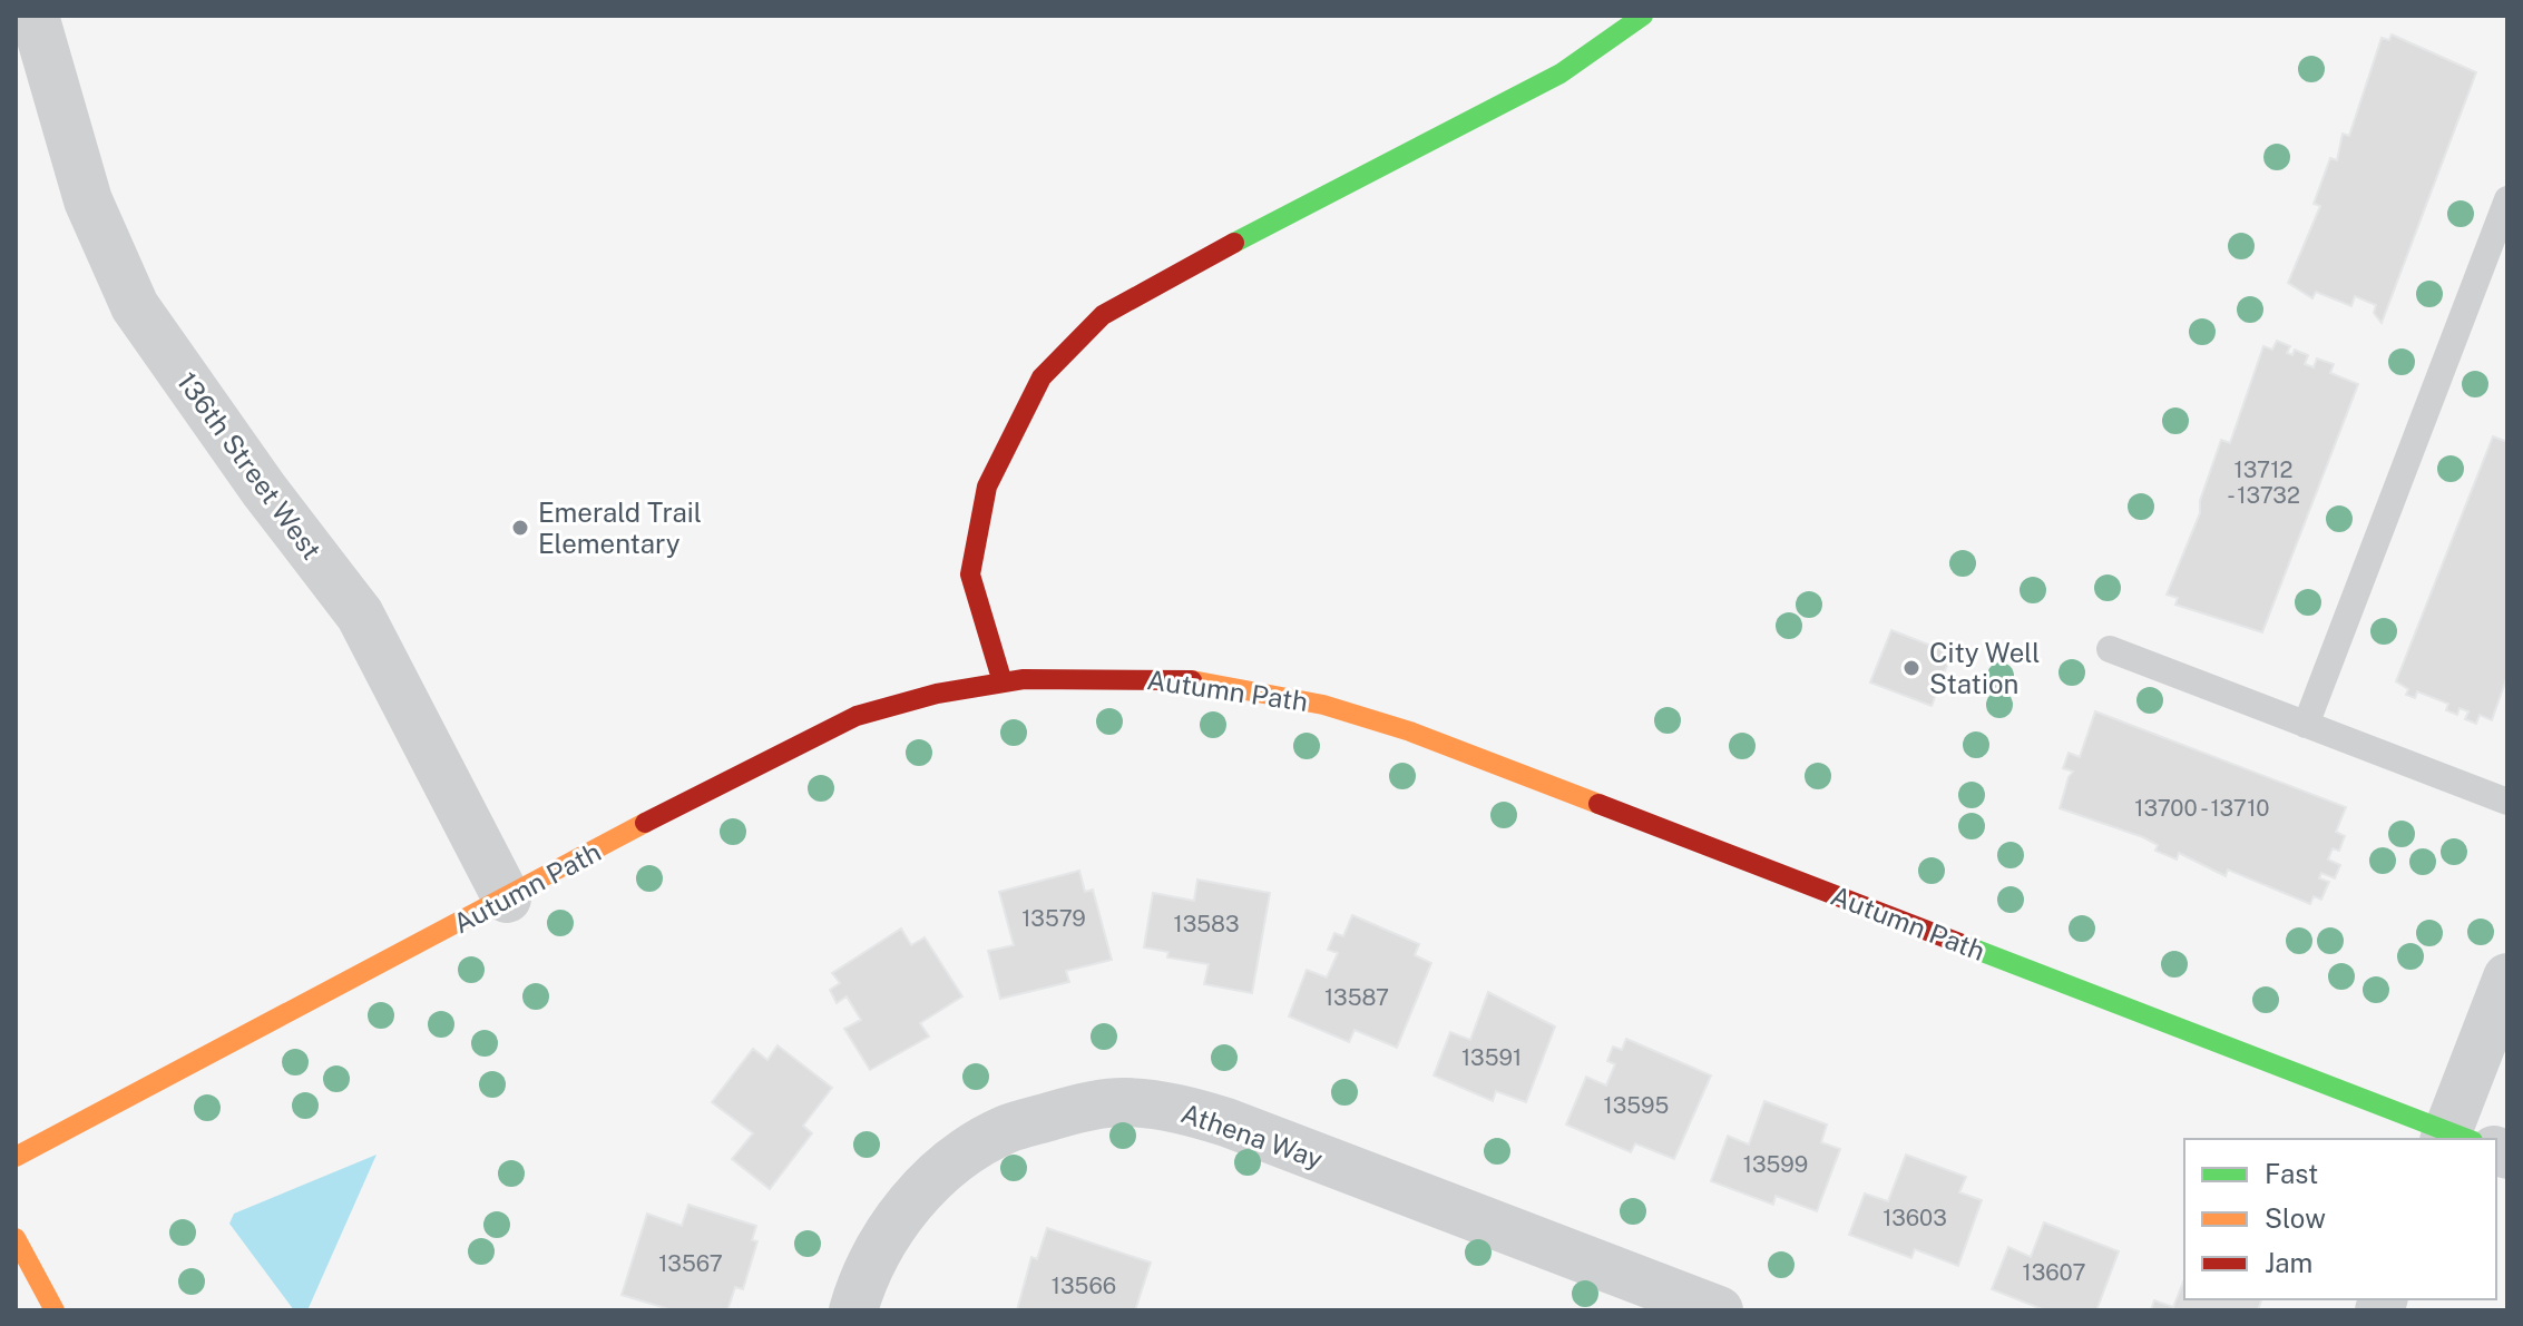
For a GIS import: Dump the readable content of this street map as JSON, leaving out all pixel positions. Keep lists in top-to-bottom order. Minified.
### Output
{"streets":{"street":["136th Street West","Autumn Path","Athena Way"]},"crossings":[["136th Street West","Autumn Path"]],"places":["Emerald Trail Elementary","City Well Station"],"house_numbers":["13712 - 13732","13700 - 13710","13579","13583","13587","13591","13595","13599","13603","13567","13607","13566"],"legend":["Fast","Slow","Jam"]}
